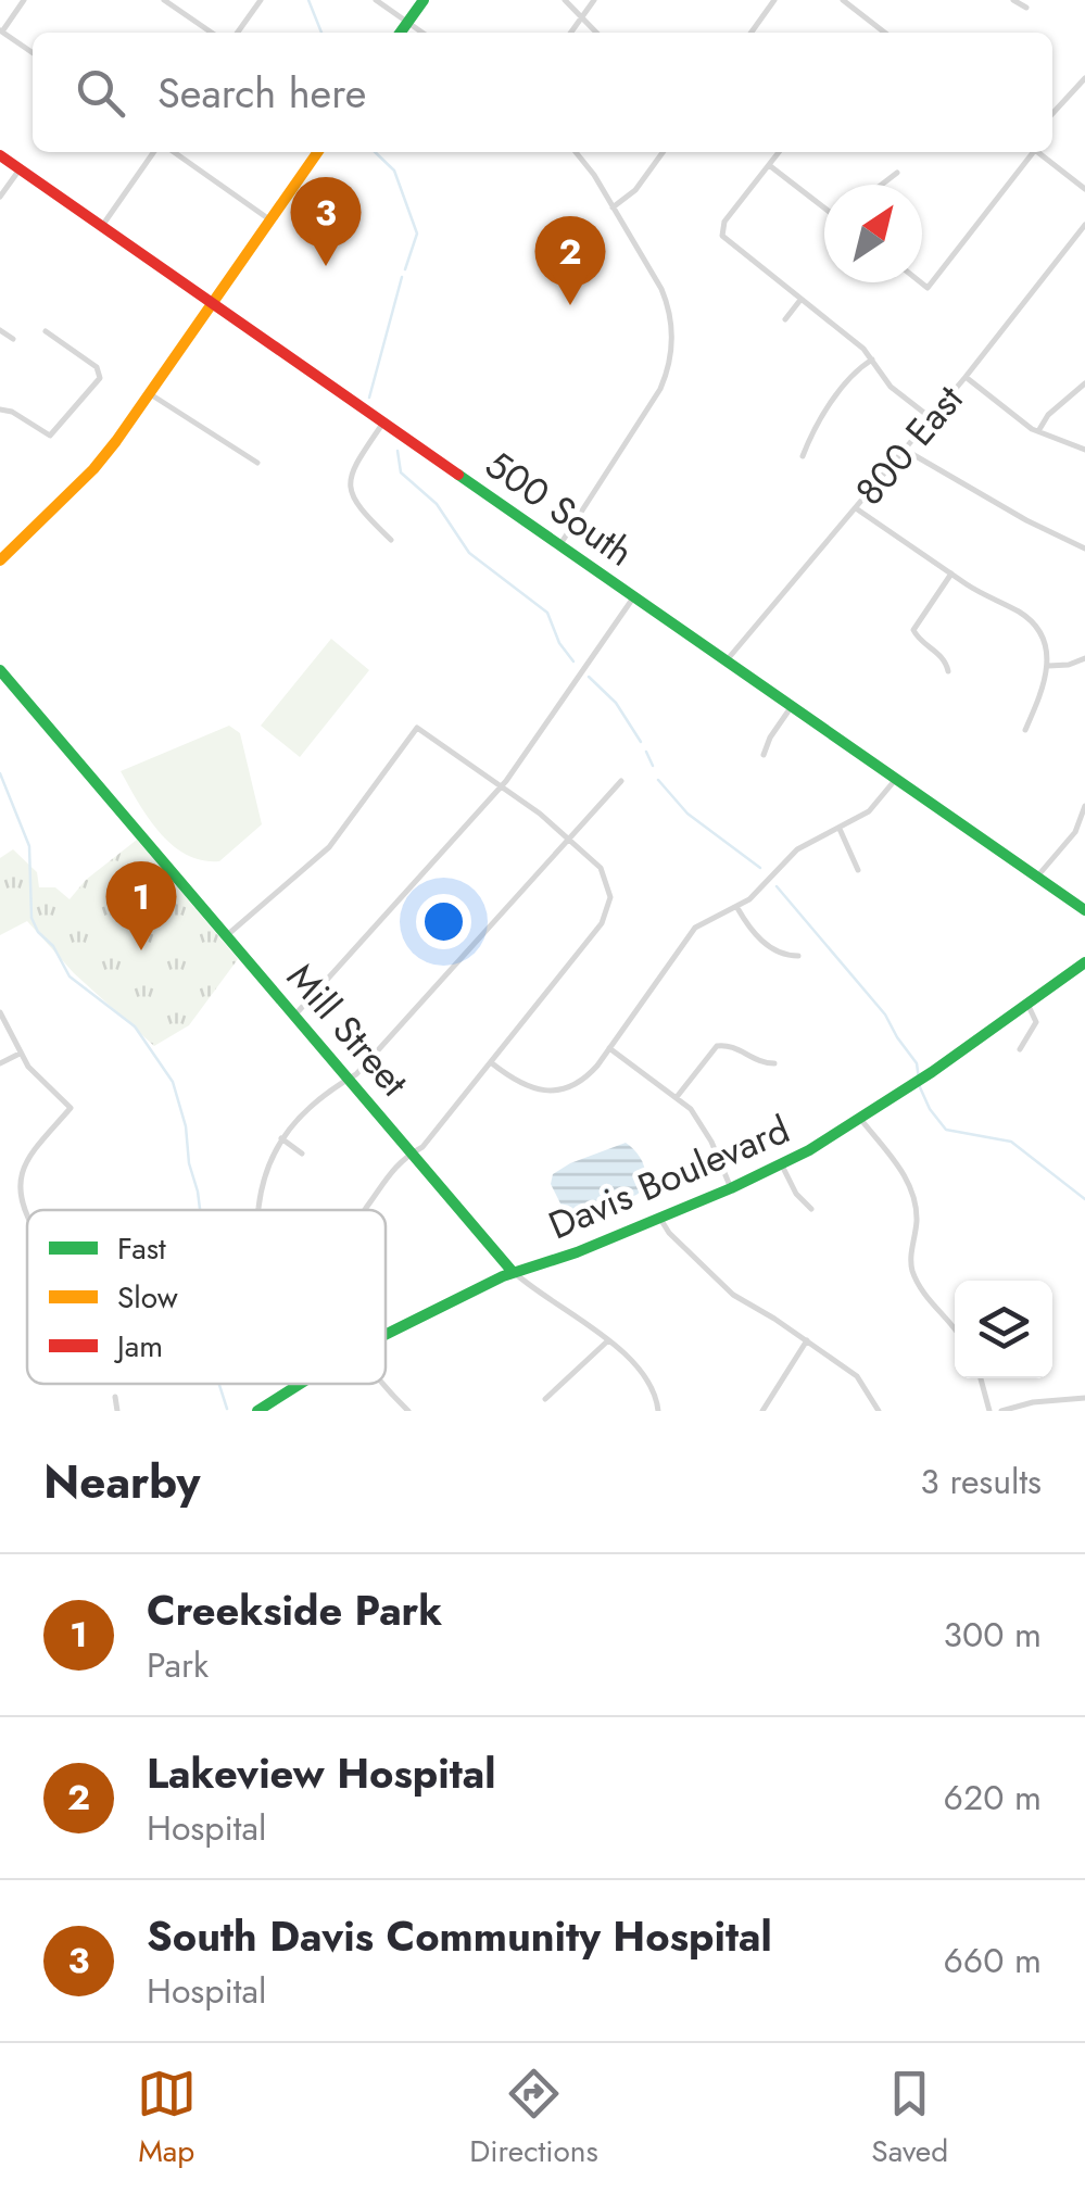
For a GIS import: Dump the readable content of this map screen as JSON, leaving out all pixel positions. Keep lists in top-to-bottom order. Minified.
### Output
{"streets":{"street":["800 East","500 South","Mill Street","Davis Boulevard"]},"crossings":[["800 East","500 South"],["Mill Street","Davis Boulevard"]],"legend":["Fast","Slow","Jam"],"north":"top right","page":{"search":"Search here","pins":["3","2","1"],"heading":["Nearby","3 results"],"list":[{"mark":"1","name":"Creekside Park","note":"Park","value":"300 m"},{"mark":"2","name":"Lakeview Hospital","note":"Hospital","value":"620 m"},{"mark":"3","name":"South Davis Community Hospital","note":"Hospital","value":"660 m"}],"nav":["Map","Directions","Saved"]}}
